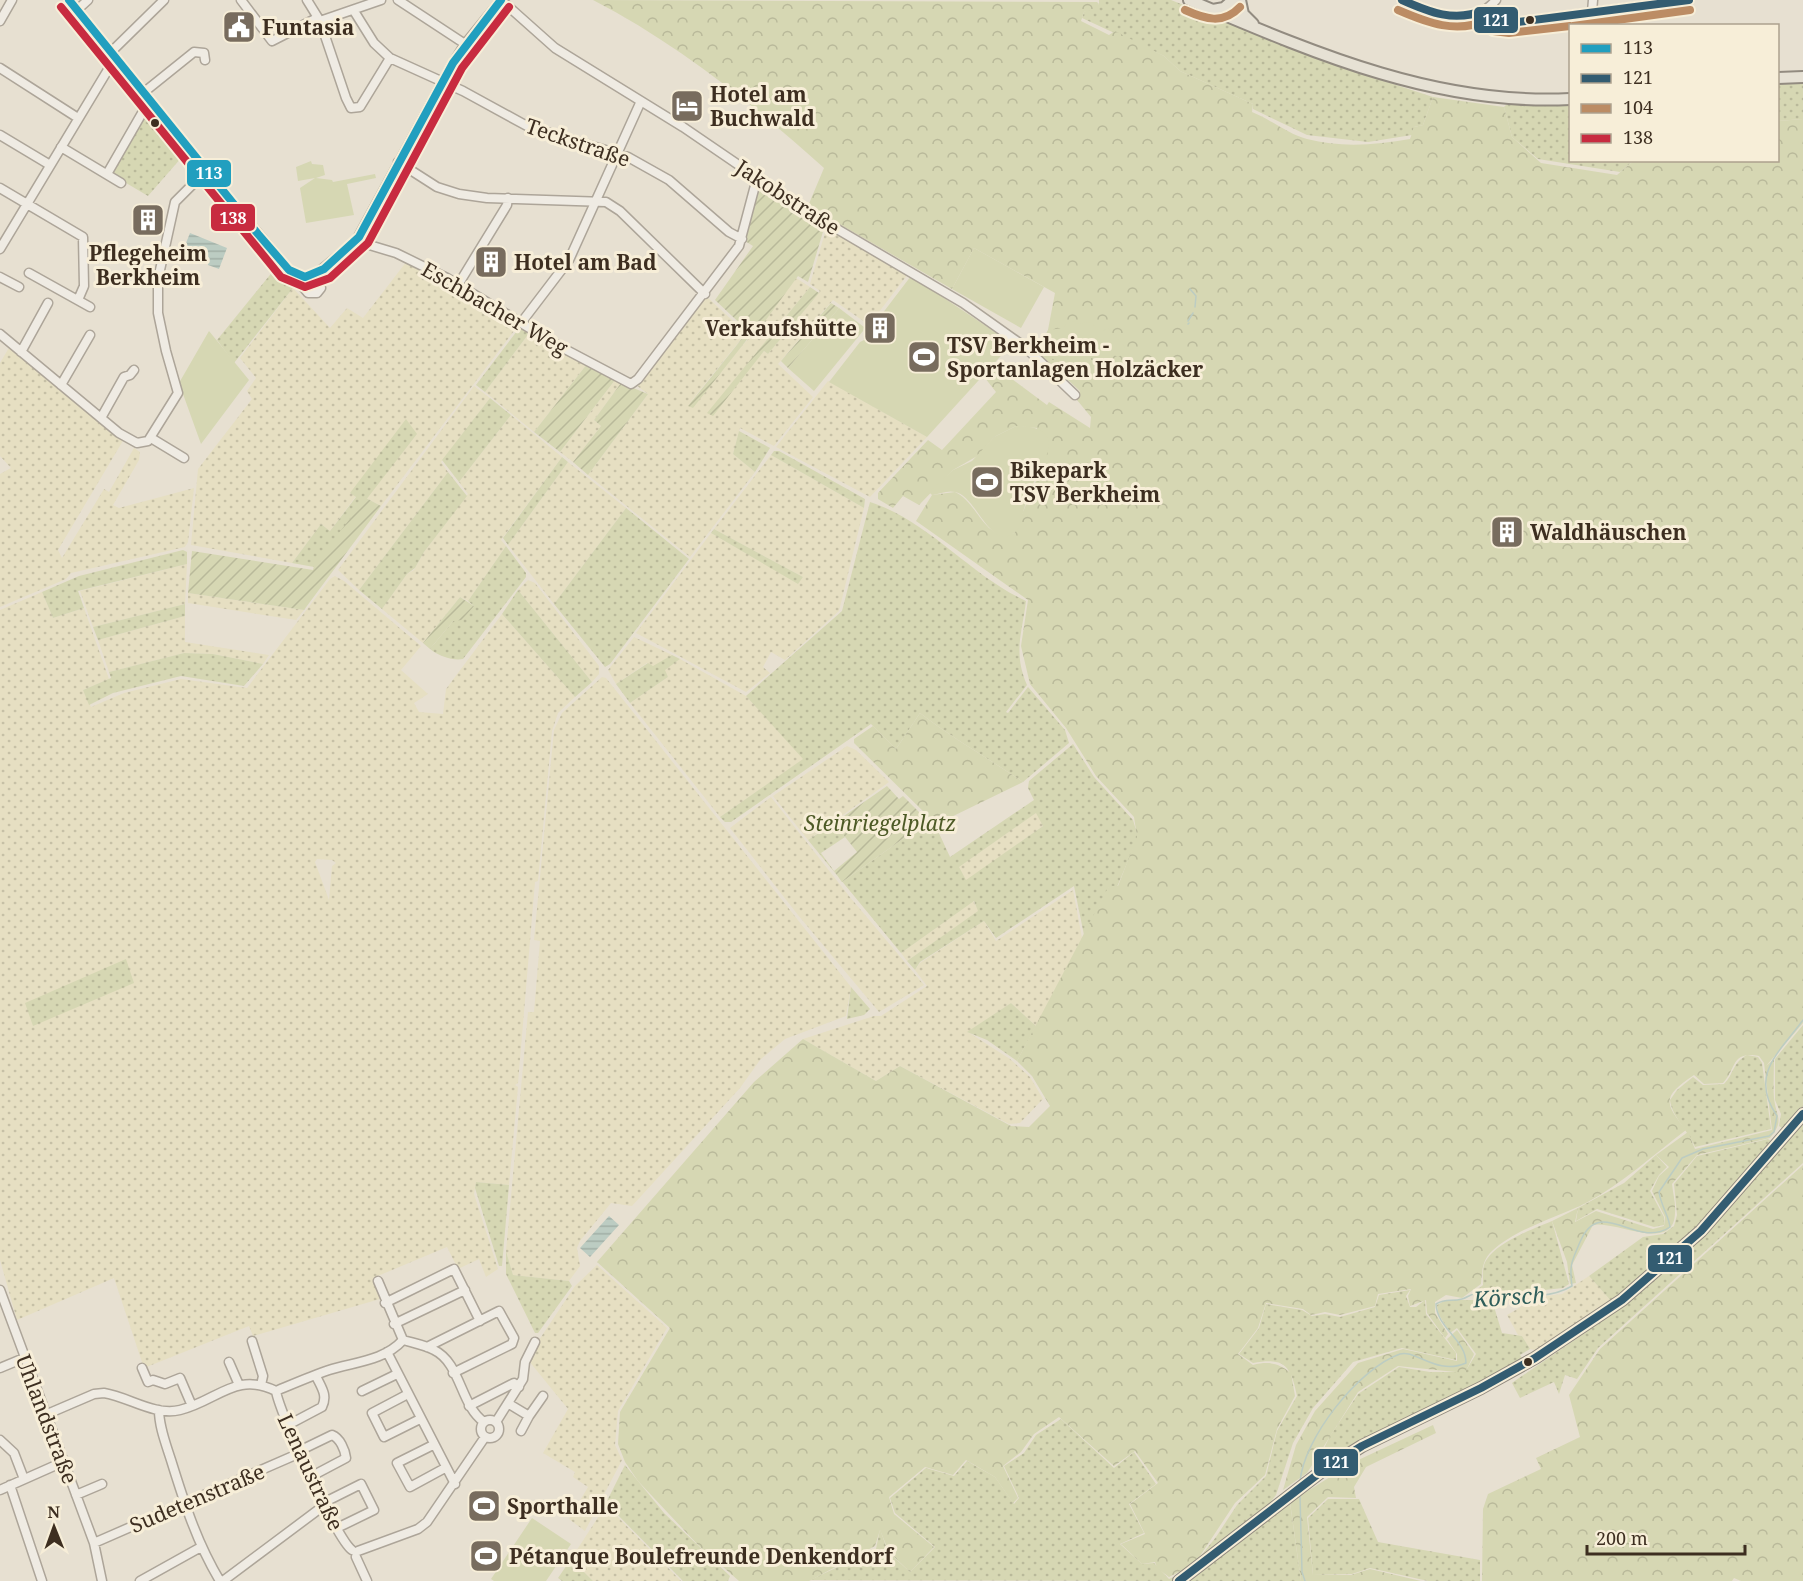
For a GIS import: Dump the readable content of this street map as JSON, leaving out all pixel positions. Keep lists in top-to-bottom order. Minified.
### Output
{"streets":{"street":["Teckstraße","Jakobstraße","Eschbacher Weg","Uhlandstraße","Lenaustraße","Sudetenstraße"]},"crossings":[["Uhlandstraße","Sudetenstraße"],["Lenaustraße","Sudetenstraße"]],"water":["Körsch"],"parks":["Steinriegelplatz"],"places":{"public building":["Funtasia"],"hotel":["Hotel am Buchwald"],"building":["Pflegeheim Berkheim","Hotel am Bad","Verkaufshütte","Waldhäuschen"],"sports":["TSV Berkheim - Sportanlagen Holzäcker","Bikepark TSV Berkheim","Sporthalle","Pétanque Boulefreunde Denkendorf"]},"lines":["transit line 113","transit line 121","transit line 104","transit line 138"],"legend":["113","121","104","138"],"scale_bar":"200 m","north":"top"}
